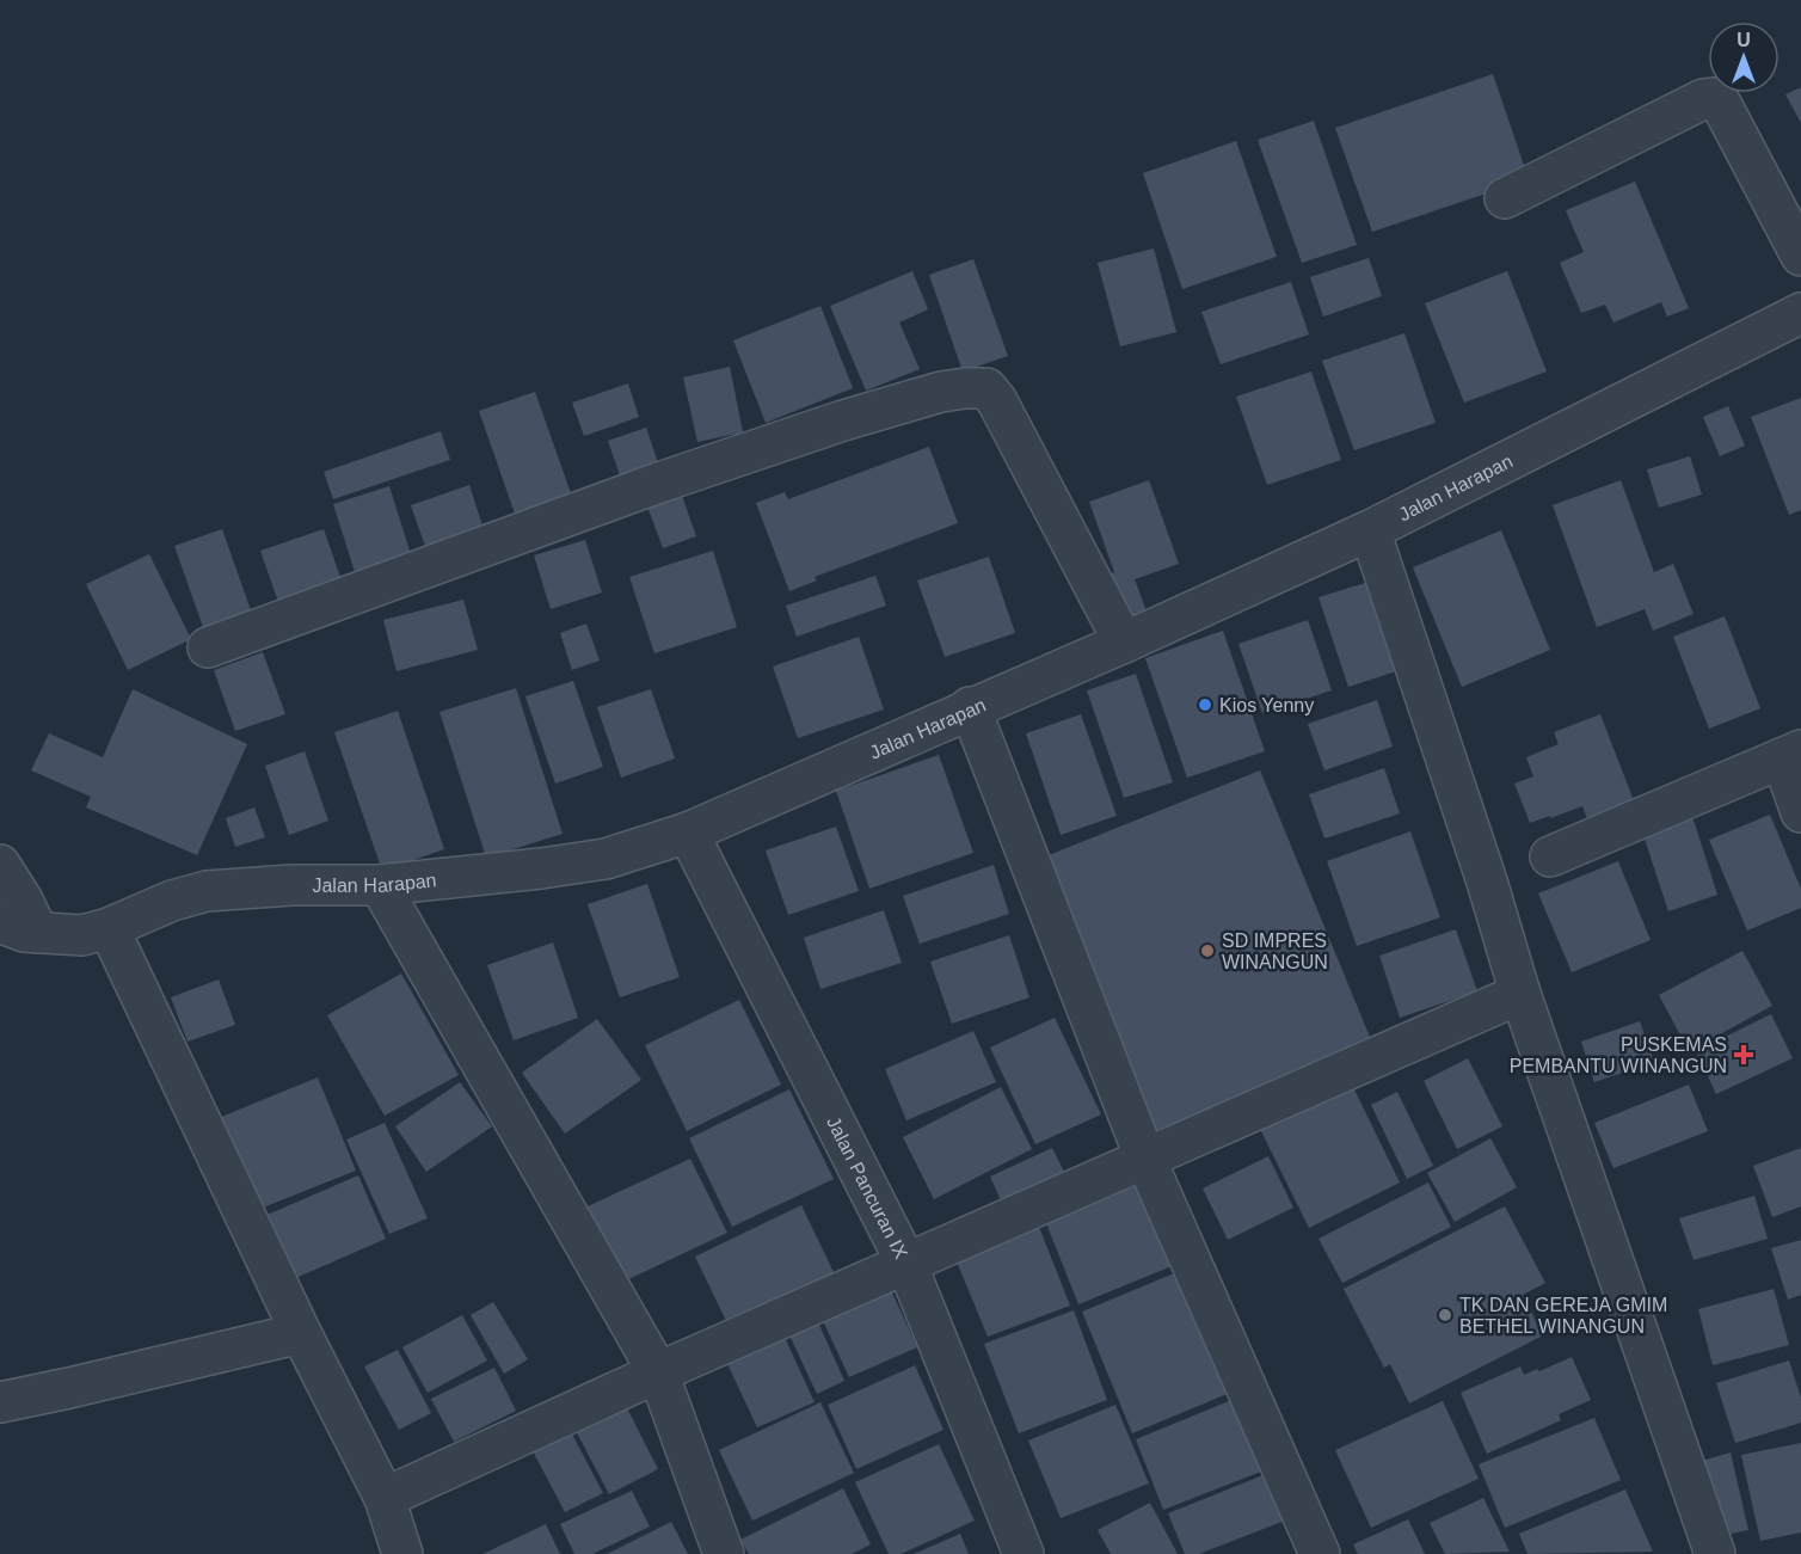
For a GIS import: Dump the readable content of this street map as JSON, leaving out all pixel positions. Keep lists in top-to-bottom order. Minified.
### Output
{"streets":{"street":["Jalan Harapan","Jalan Pancuran IX"]},"crossings":[["Jalan Harapan","Jalan Pancuran IX"]],"places":{"other":["Kios Yenny","SD IMPRES WINANGUN","TK DAN GEREJA GMIM BETHEL WINANGUN"],"health":["PUSKEMAS PEMBANTU WINANGUN"]},"north":"top"}
